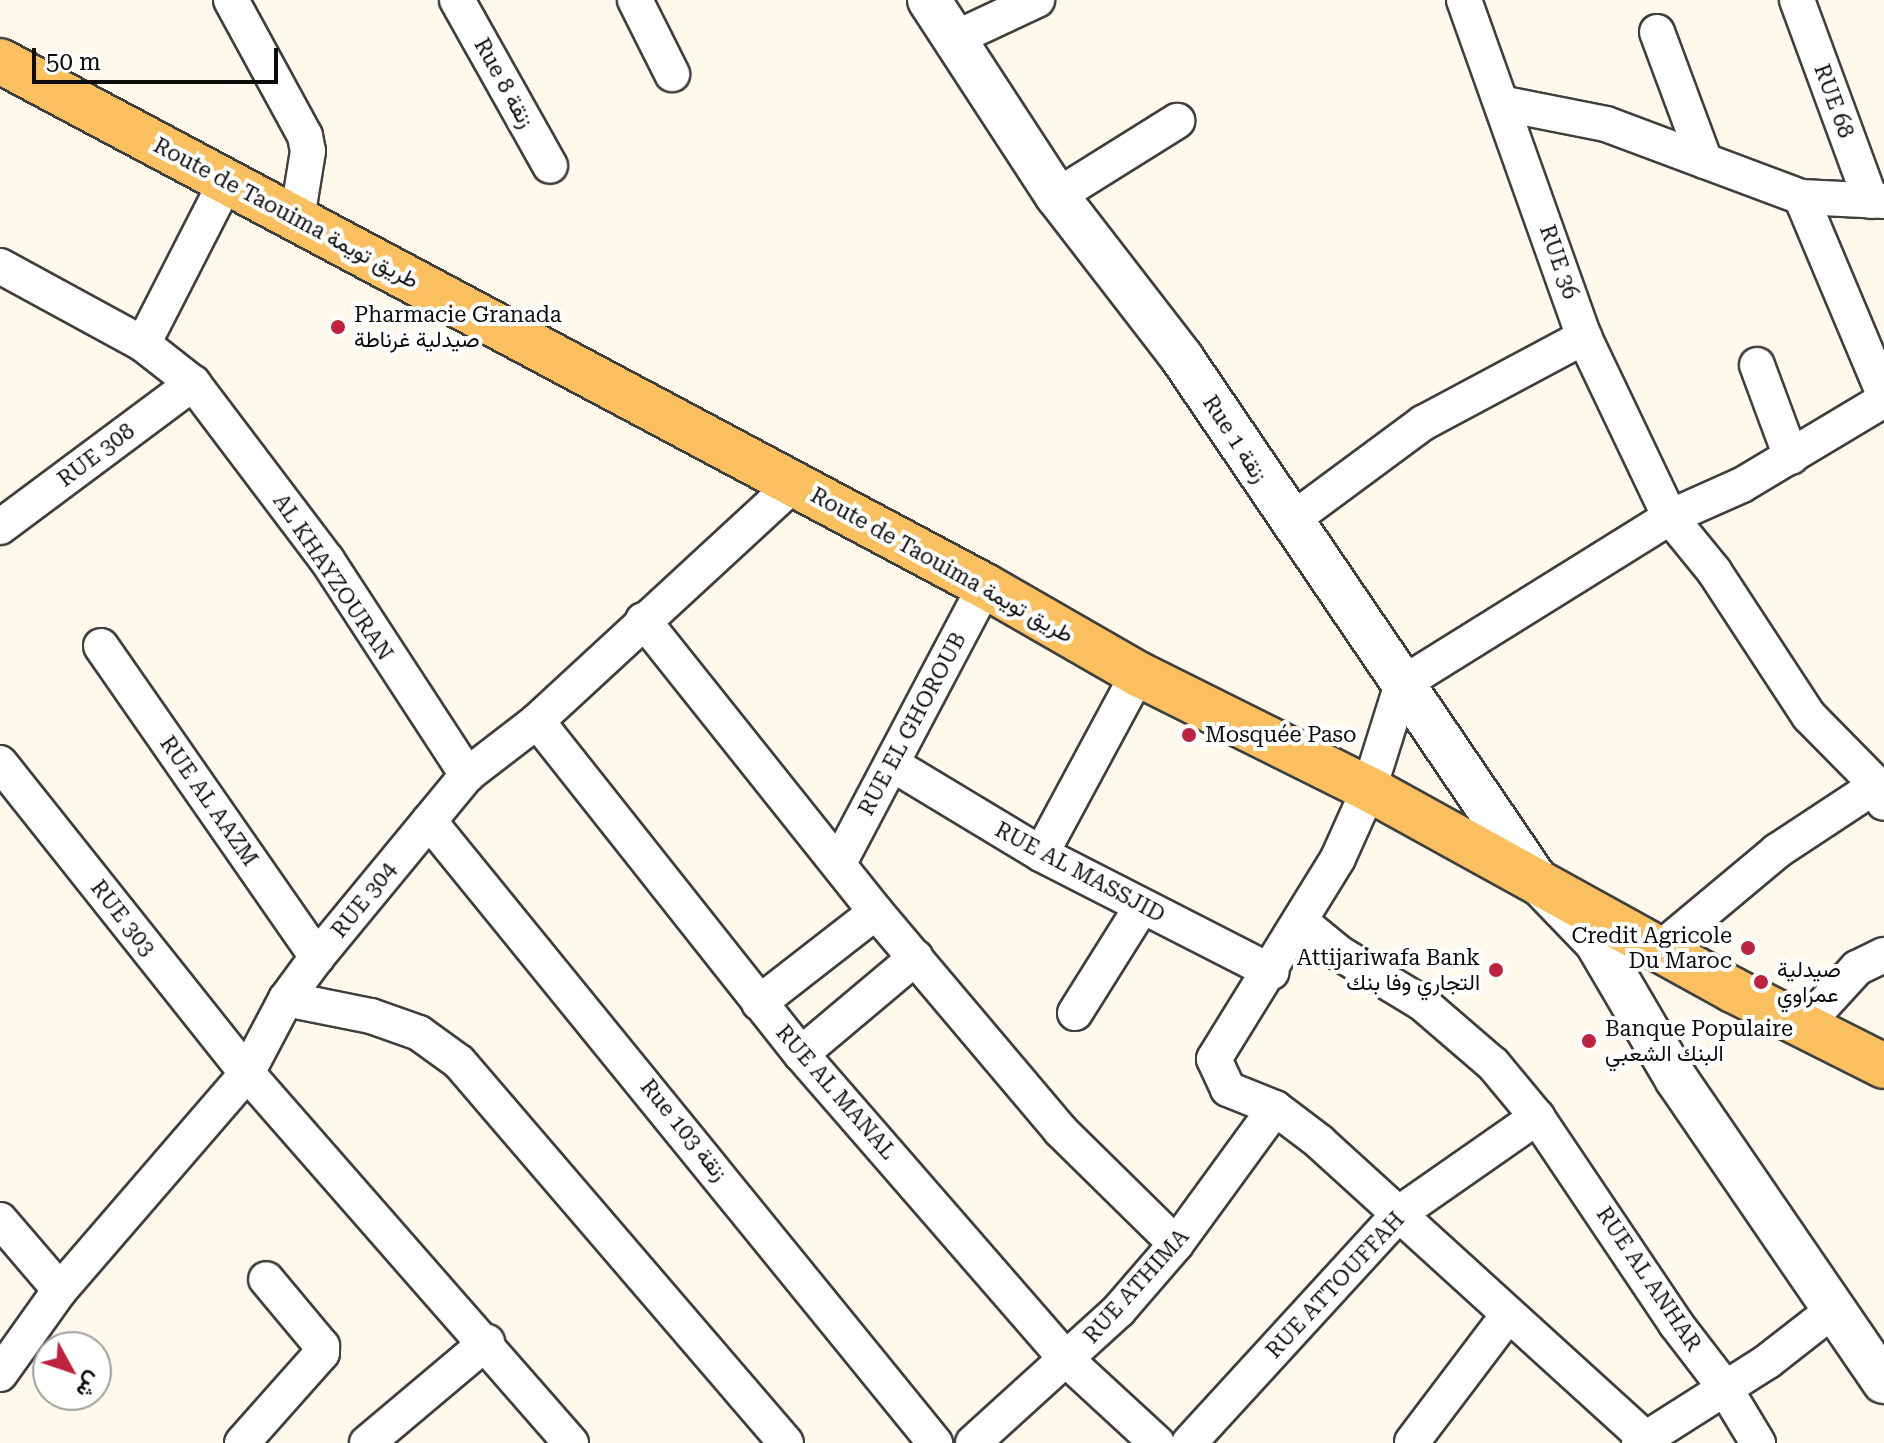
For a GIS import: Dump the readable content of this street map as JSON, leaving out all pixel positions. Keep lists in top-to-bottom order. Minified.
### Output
{"streets":{"main road":["Route de Taouima طريق تويمة"],"street":["Rue 8 زنقة","RUE 68","RUE 36","Rue 1 زنقة","RUE 308","AL KHAYZOURAN","RUE EL GHOROUB","RUE AL AAZM","RUE AL MASSJID","RUE 304","RUE 303","RUE AL MANAL","Rue 103 زنقة","RUE AL ANHAR","RUE ATTOUFFAH","RUE ATHIMA"]},"crossings":[["Route de Taouima طريق تويمة","Rue 1 زنقة"],["Route de Taouima طريق تويمة","RUE EL GHOROUB"],["Route de Taouima طريق تويمة","RUE 304"],["RUE 308","AL KHAYZOURAN"],["AL KHAYZOURAN","RUE 304"],["RUE EL GHOROUB","RUE AL MASSJID"],["RUE AL AAZM","RUE 304"],["RUE 304","RUE 303"],["RUE 304","RUE AL MANAL"],["RUE 304","Rue 103 زنقة"],["RUE AL MANAL","RUE ATHIMA"],["RUE AL ANHAR","RUE ATTOUFFAH"]],"places":["Pharmacie Granada صيدلية غرناطة","Mosquée Paso","Credit Agricole Du Maroc","Attijariwafa Bank التجاري وفا بنك","صيدلية عمراوي","Banque Populaire البنك الشعبي"],"scale_bar":"50 m","north":"bottom right"}
